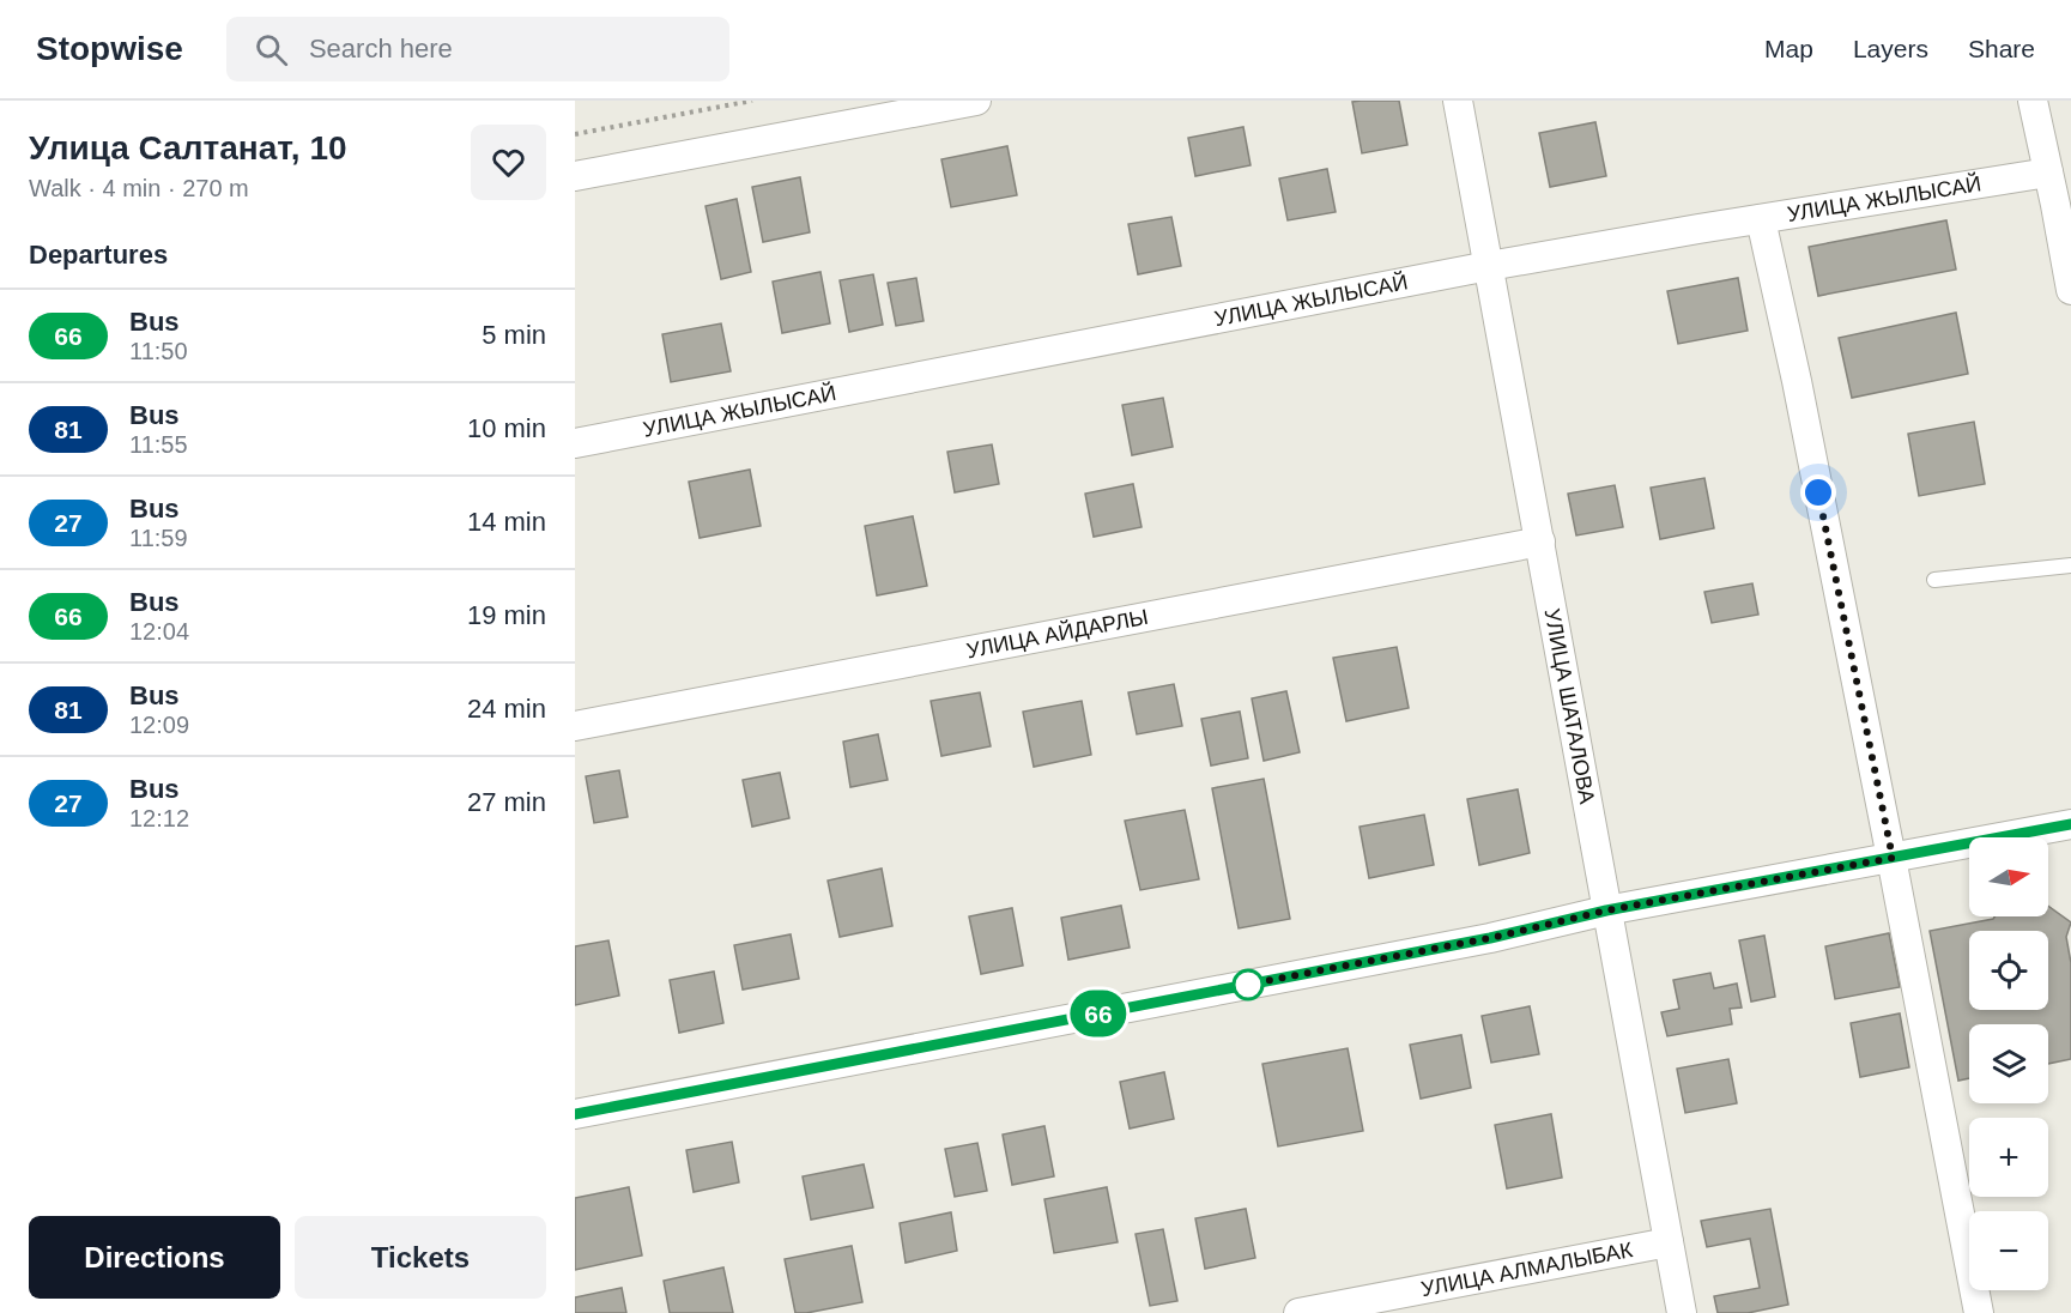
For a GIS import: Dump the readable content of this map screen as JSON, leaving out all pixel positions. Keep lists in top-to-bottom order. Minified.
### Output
{"streets":{"street":["УЛИЦА ЖЫЛЫСАЙ","УЛИЦА АЙДАРЛЫ","УЛИЦА ШАТАЛОВА","УЛИЦА АЛМАЛЫБАК"]},"crossings":[["УЛИЦА ЖЫЛЫСАЙ","УЛИЦА ШАТАЛОВА"],["УЛИЦА АЙДАРЛЫ","УЛИЦА ШАТАЛОВА"],["УЛИЦА ШАТАЛОВА","УЛИЦА АЛМАЛЫБАК"]],"lines":["bus line 66"],"north":"right","page":{"header":"Stopwise","search":"Search here","nav":["Map","Layers","Share"],"heading":[["Улица Салтанат, 10","Walk · 4 min · 270 m"],"Departures"],"on_map":"66","list":[{"mark":"66","name":"Bus","note":"11:50","value":"5 min"},{"mark":"81","name":"Bus","note":"11:55","value":"10 min"},{"mark":"27","name":"Bus","note":"11:59","value":"14 min"},{"mark":"66","name":"Bus","note":"12:04","value":"19 min"},{"mark":"81","name":"Bus","note":"12:09","value":"24 min"},{"mark":"27","name":"Bus","note":"12:12","value":"27 min"}],"map_buttons":["+","−"],"buttons":["Directions","Tickets"]}}
